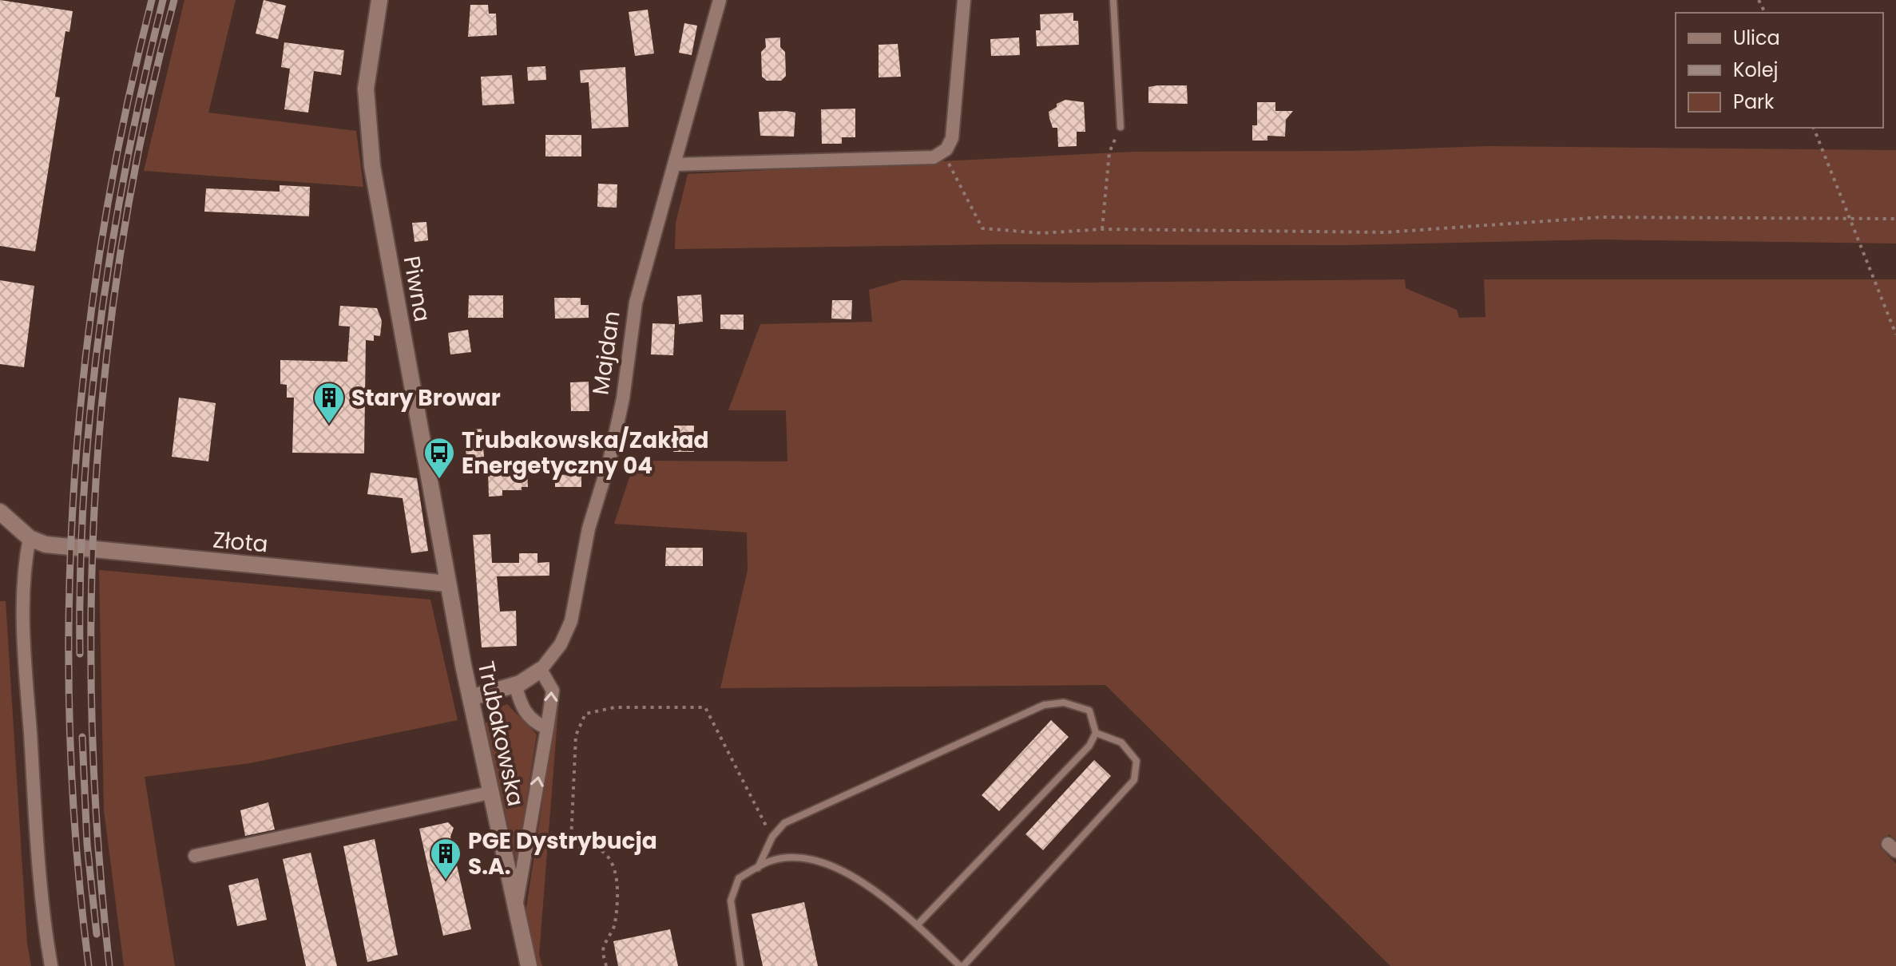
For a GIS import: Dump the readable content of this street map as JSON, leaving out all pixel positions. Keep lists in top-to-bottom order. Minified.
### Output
{"streets":{"street":["Piwna","Majdan","Złota","Trubakowska"]},"crossings":[["Piwna","Złota"],["Piwna","Trubakowska"],["Majdan","Trubakowska"],["Złota","Trubakowska"]],"places":{"building":["Stary Browar","PGE Dystrybucja S.A."],"bus stop":["Trubakowska/Zakład Energetyczny 04"]},"legend":["Ulica","Kolej","Park"]}
